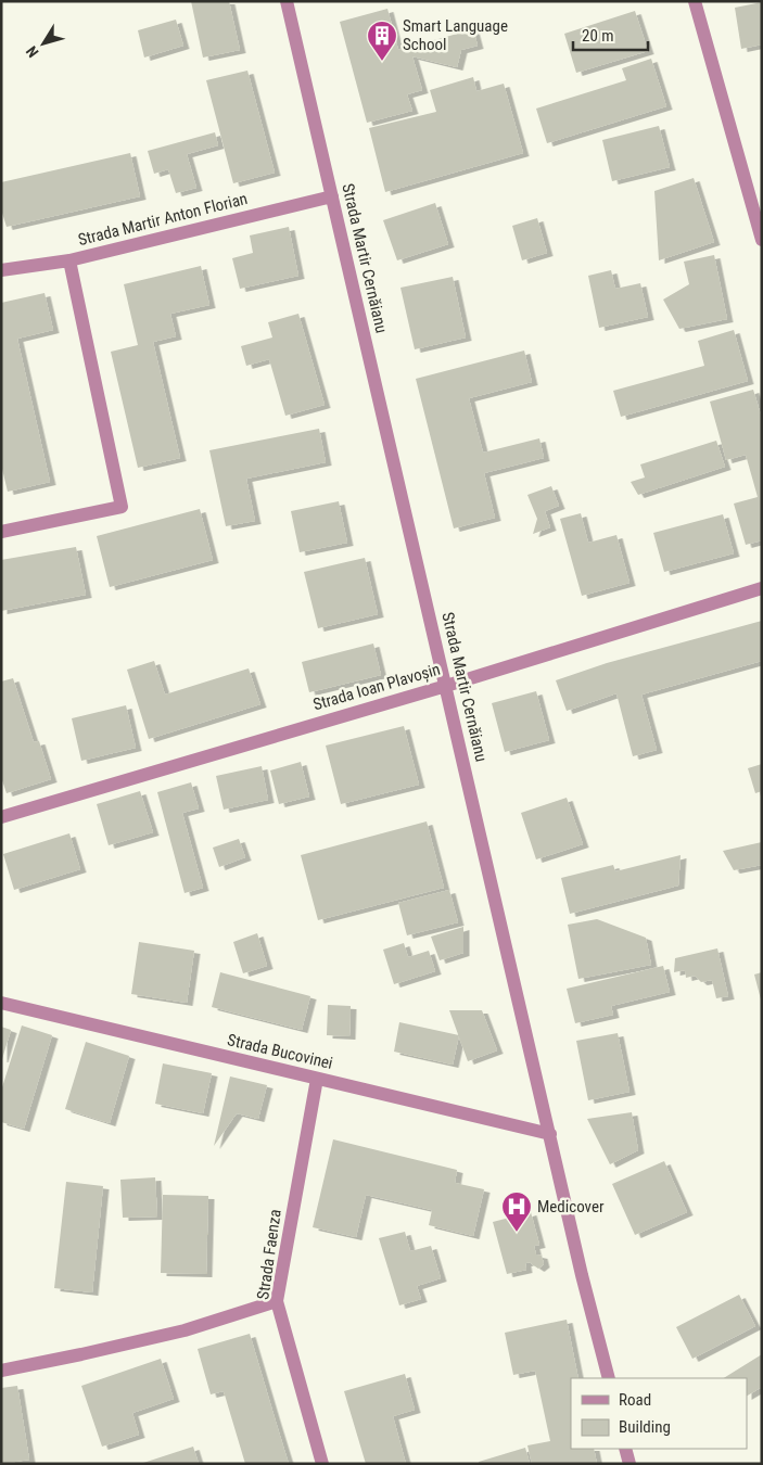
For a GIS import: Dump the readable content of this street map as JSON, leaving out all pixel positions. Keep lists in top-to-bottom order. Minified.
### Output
{"streets":{"street":["Strada Martir Anton Florian","Strada Martir Cernăianu","Strada Ioan Plavoșin","Strada Bucovinei","Strada Faenza"]},"crossings":[["Strada Martir Anton Florian","Strada Martir Cernăianu"],["Strada Martir Cernăianu","Strada Ioan Plavoșin"],["Strada Martir Cernăianu","Strada Bucovinei"],["Strada Bucovinei","Strada Faenza"]],"places":{"building":["Smart Language School"],"hospital":["Medicover"]},"legend":["Road","Building"],"scale_bar":"20 m","north":"bottom left"}
